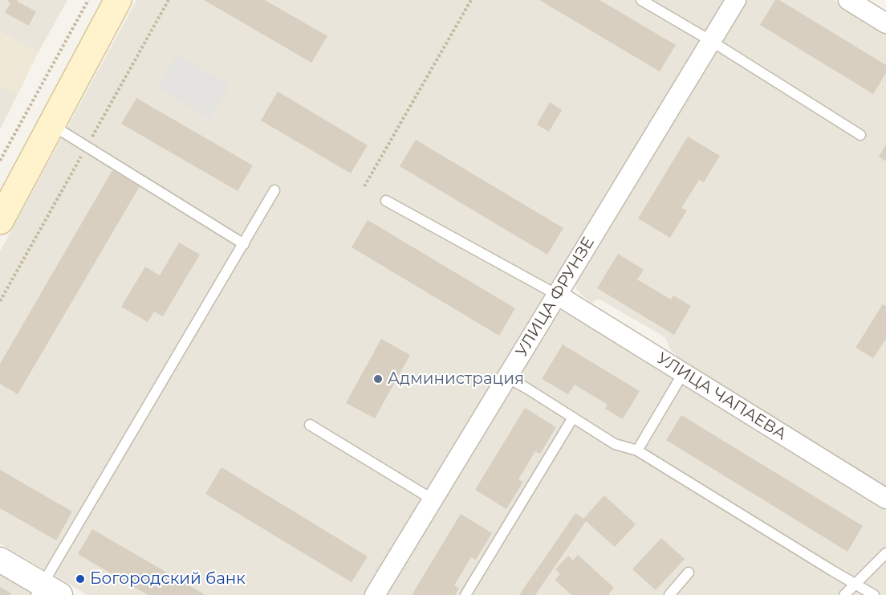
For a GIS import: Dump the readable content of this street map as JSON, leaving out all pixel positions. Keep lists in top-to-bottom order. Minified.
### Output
{"streets":{"street":["УЛИЦА ФРУНЗЕ","УЛИЦА ЧАПАЕВА"]},"crossings":[["УЛИЦА ФРУНЗЕ","УЛИЦА ЧАПАЕВА"]],"places":["Администрация","Богородский банк"]}
